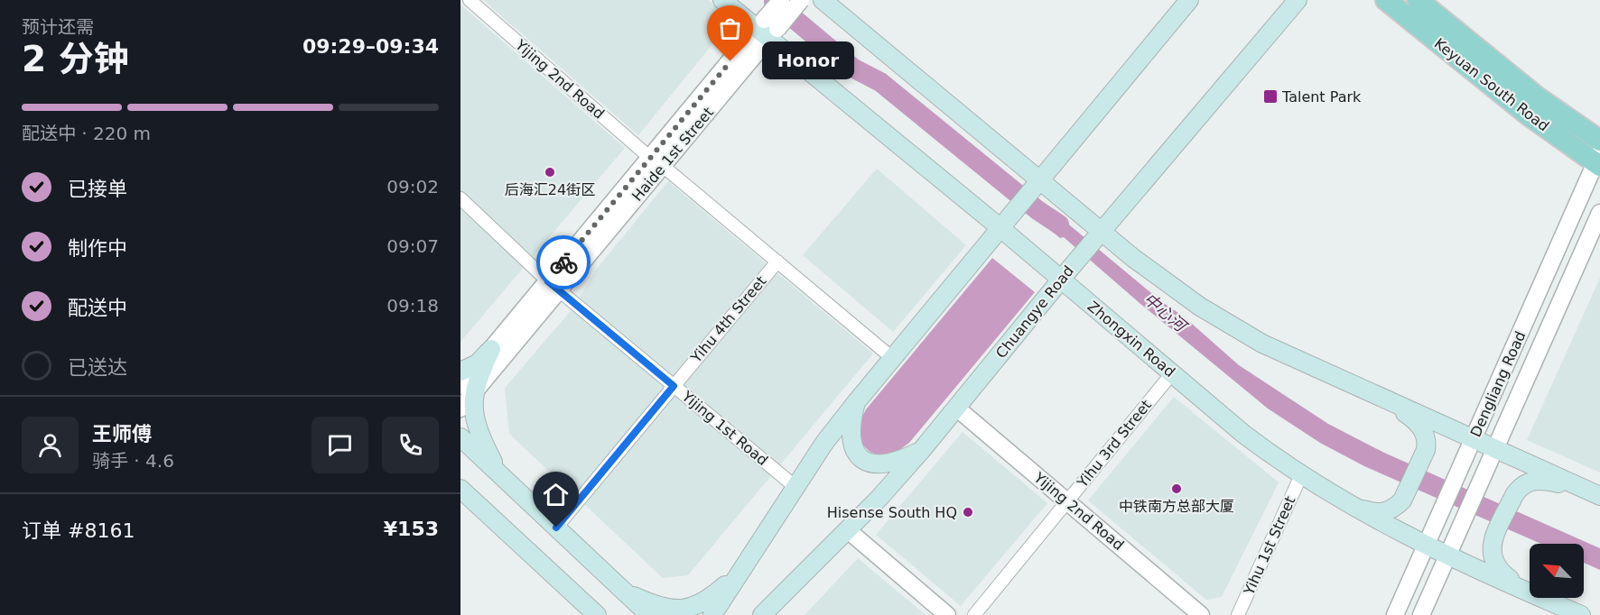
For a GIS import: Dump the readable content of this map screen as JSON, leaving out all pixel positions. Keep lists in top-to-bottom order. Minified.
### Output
{"streets":{"main road":["Keyuan South Road","Chuangye Road","Zhongxin Road"],"street":["Yijing 2nd Road","Haide 1st Street","Yihu 4th Street","Dengliang Road","Yijing 1st Road","Yihu 3rd Street","Yihu 1st Street"]},"crossings":[["Yijing 2nd Road","Haide 1st Street"],["Yijing 2nd Road","Chuangye Road"],["Yijing 2nd Road","Yihu 4th Street"],["Yijing 2nd Road","Yihu 3rd Street"],["Keyuan South Road","Dengliang Road"],["Haide 1st Street","Zhongxin Road"],["Haide 1st Street","Yijing 1st Road"],["Chuangye Road","Zhongxin Road"],["Yihu 4th Street","Yijing 1st Road"],["Zhongxin Road","Dengliang Road"],["Zhongxin Road","Yihu 3rd Street"],["Zhongxin Road","Yihu 1st Street"]],"water":["中心河"],"places":{"other":["Honor","后海汇24街区","中铁南方总部大厦","Hisense South HQ"],"transit":["Talent Park"]},"north":"top left","page":{"heading":["2 分钟","预计还需","09:29–09:34"],"panel":["王师傅","骑手 · 4.6","订单 #8161","¥153"],"bubble":"Honor","bar":"配送中 · 220 m","list":[["已接单","09:02"],["制作中","09:07"],["配送中","09:18"],"已送达"]}}
